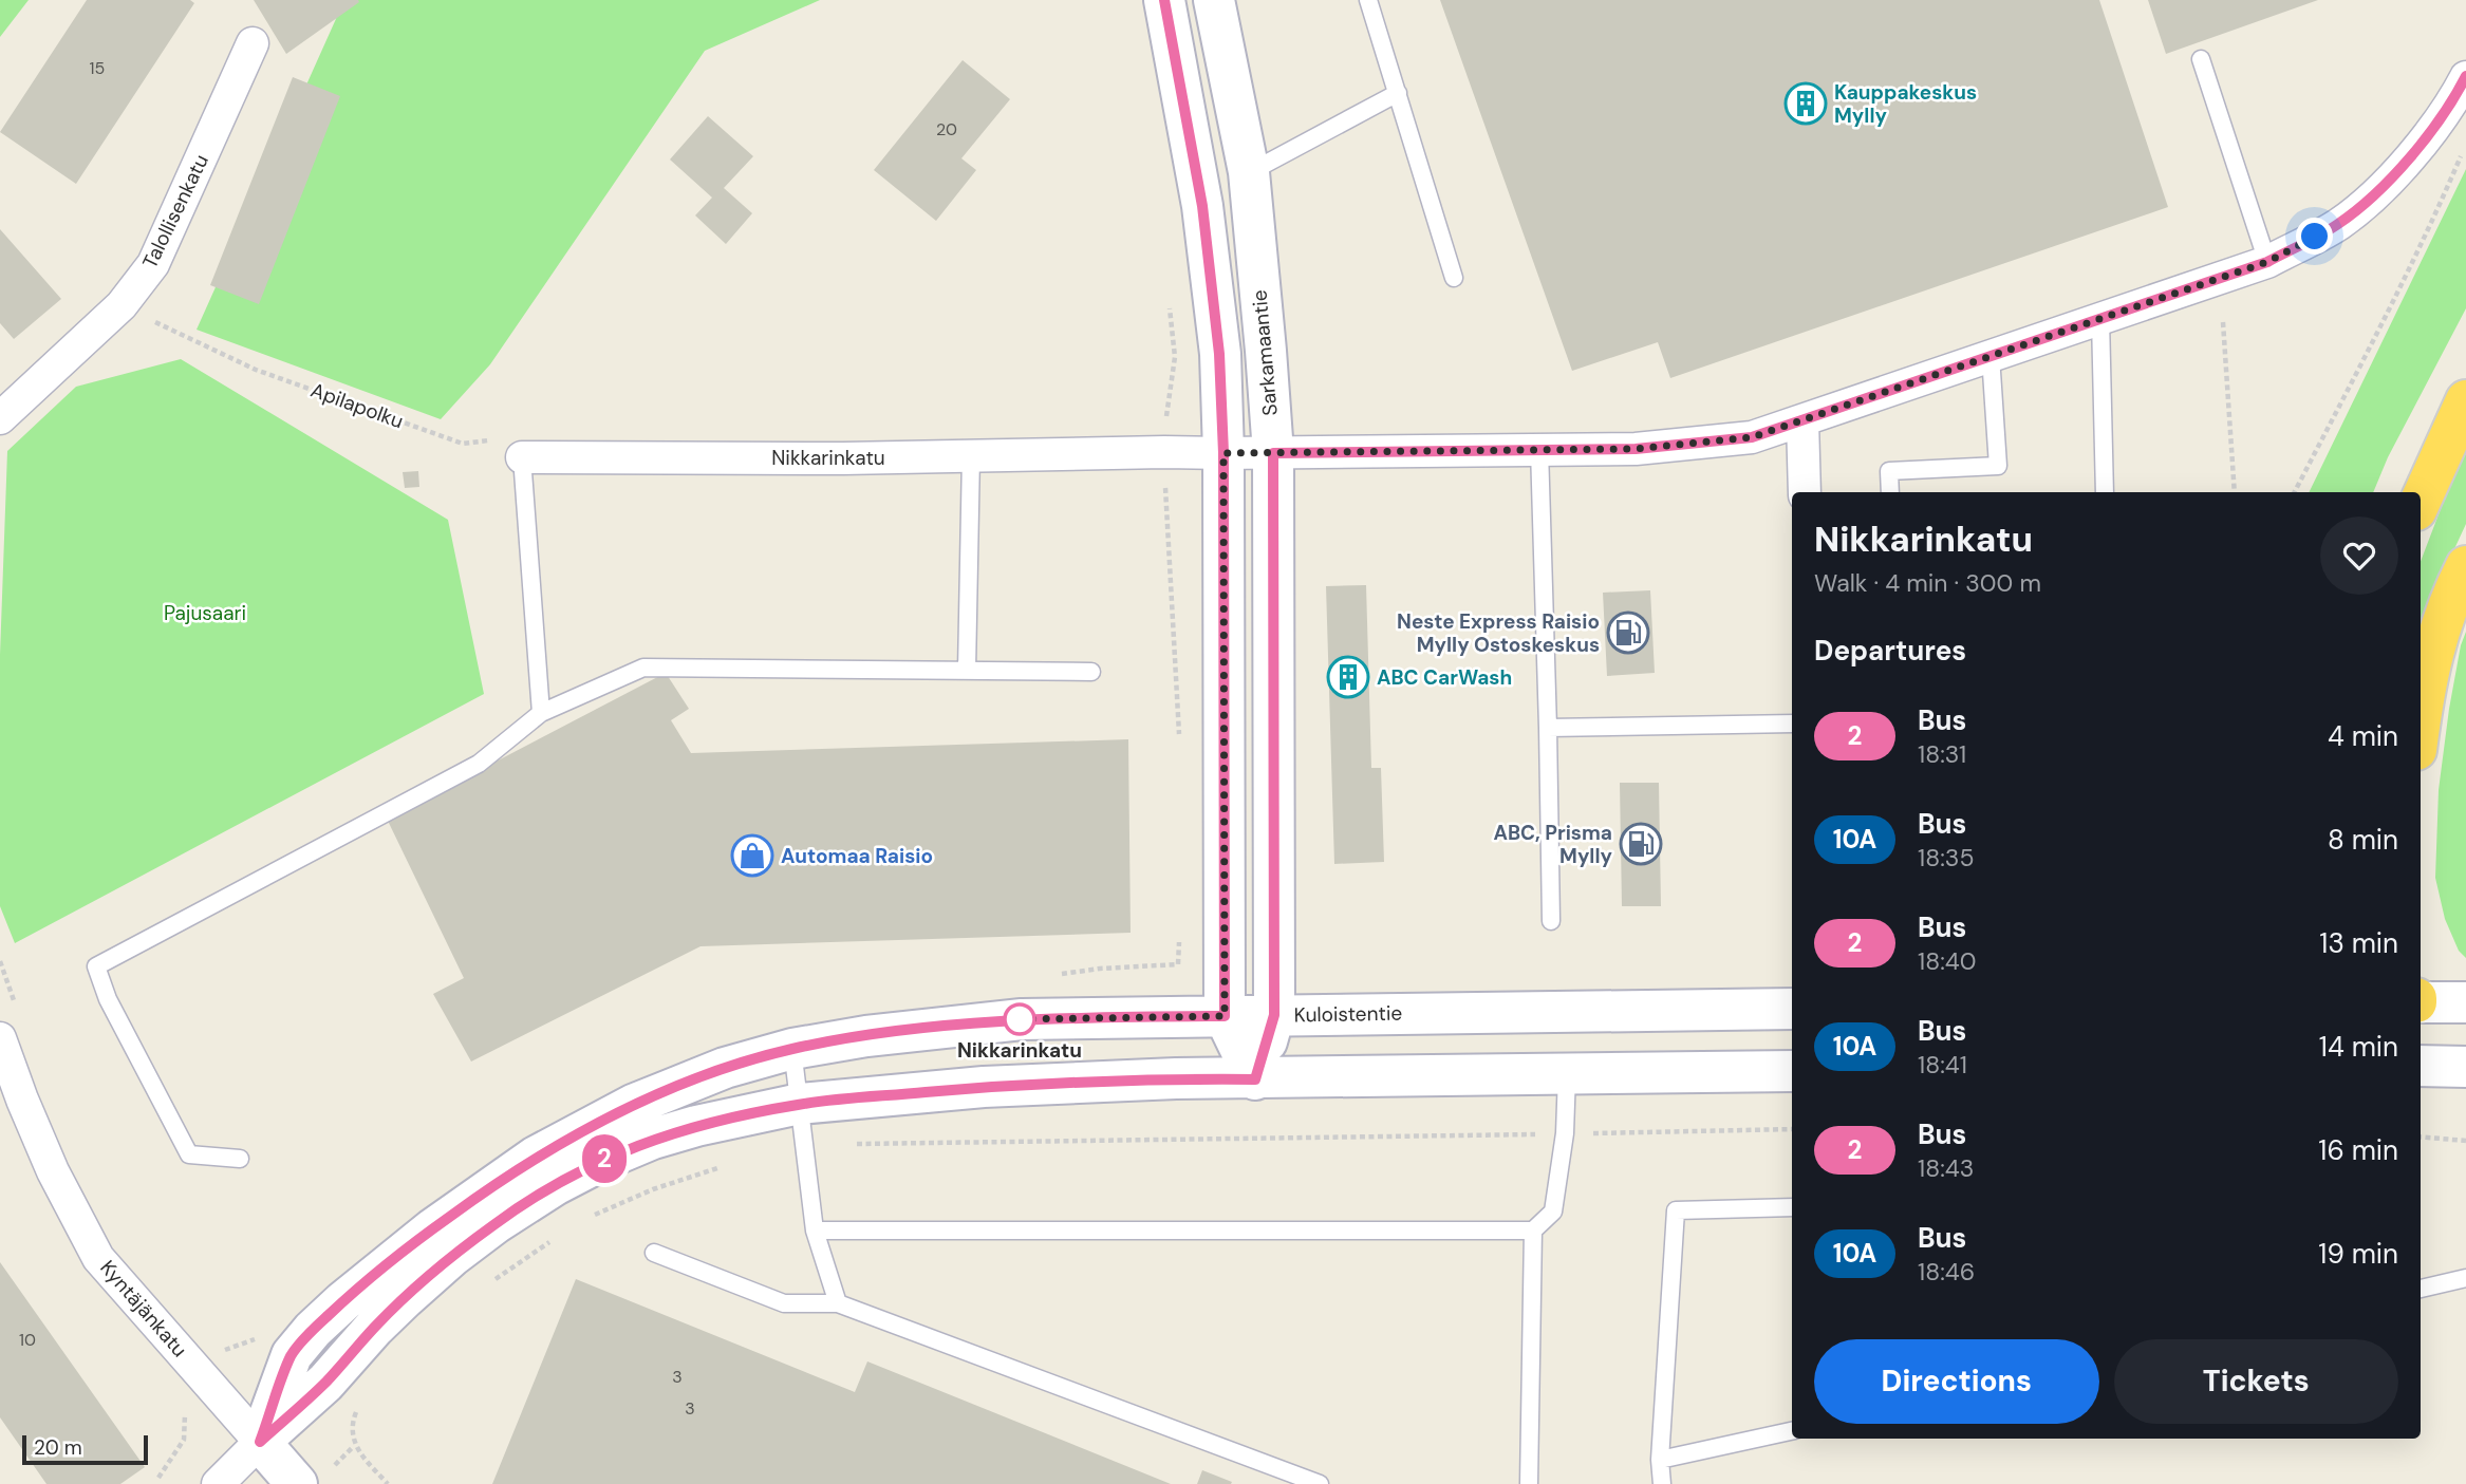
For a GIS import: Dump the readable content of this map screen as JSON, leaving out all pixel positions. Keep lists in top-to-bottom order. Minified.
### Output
{"streets":{"street":["Talollisenkatu","Sarkamaantie","Nikkarinkatu","Kuloistentie","Kyntäjänkatu"],"path":["Apilapolku"]},"crossings":[["Talollisenkatu","Apilapolku"],["Sarkamaantie","Nikkarinkatu"],["Sarkamaantie","Kuloistentie"],["Kuloistentie","Kyntäjänkatu"]],"parks":["Pajusaari"],"places":{"building":["Kauppakeskus Mylly","ABC CarWash"],"fuel station":["Neste Express Raisio Mylly Ostoskeskus","ABC, Prisma Mylly"],"shop":["Automaa Raisio"],"other":["Nikkarinkatu"]},"lines":["bus line 2"],"house_numbers":["15","20","10","3","3"],"scale_bar":"20 m","page":{"on_map":"2","heading":[["Nikkarinkatu","Walk · 4 min · 300 m"],"Departures"],"list":[{"mark":"2","name":"Bus","note":"18:31","value":"4 min"},{"mark":"10A","name":"Bus","note":"18:35","value":"8 min"},{"mark":"2","name":"Bus","note":"18:40","value":"13 min"},{"mark":"10A","name":"Bus","note":"18:41","value":"14 min"},{"mark":"2","name":"Bus","note":"18:43","value":"16 min"},{"mark":"10A","name":"Bus","note":"18:46","value":"19 min"}],"buttons":["Directions","Tickets"],"scale":"20 m"}}
